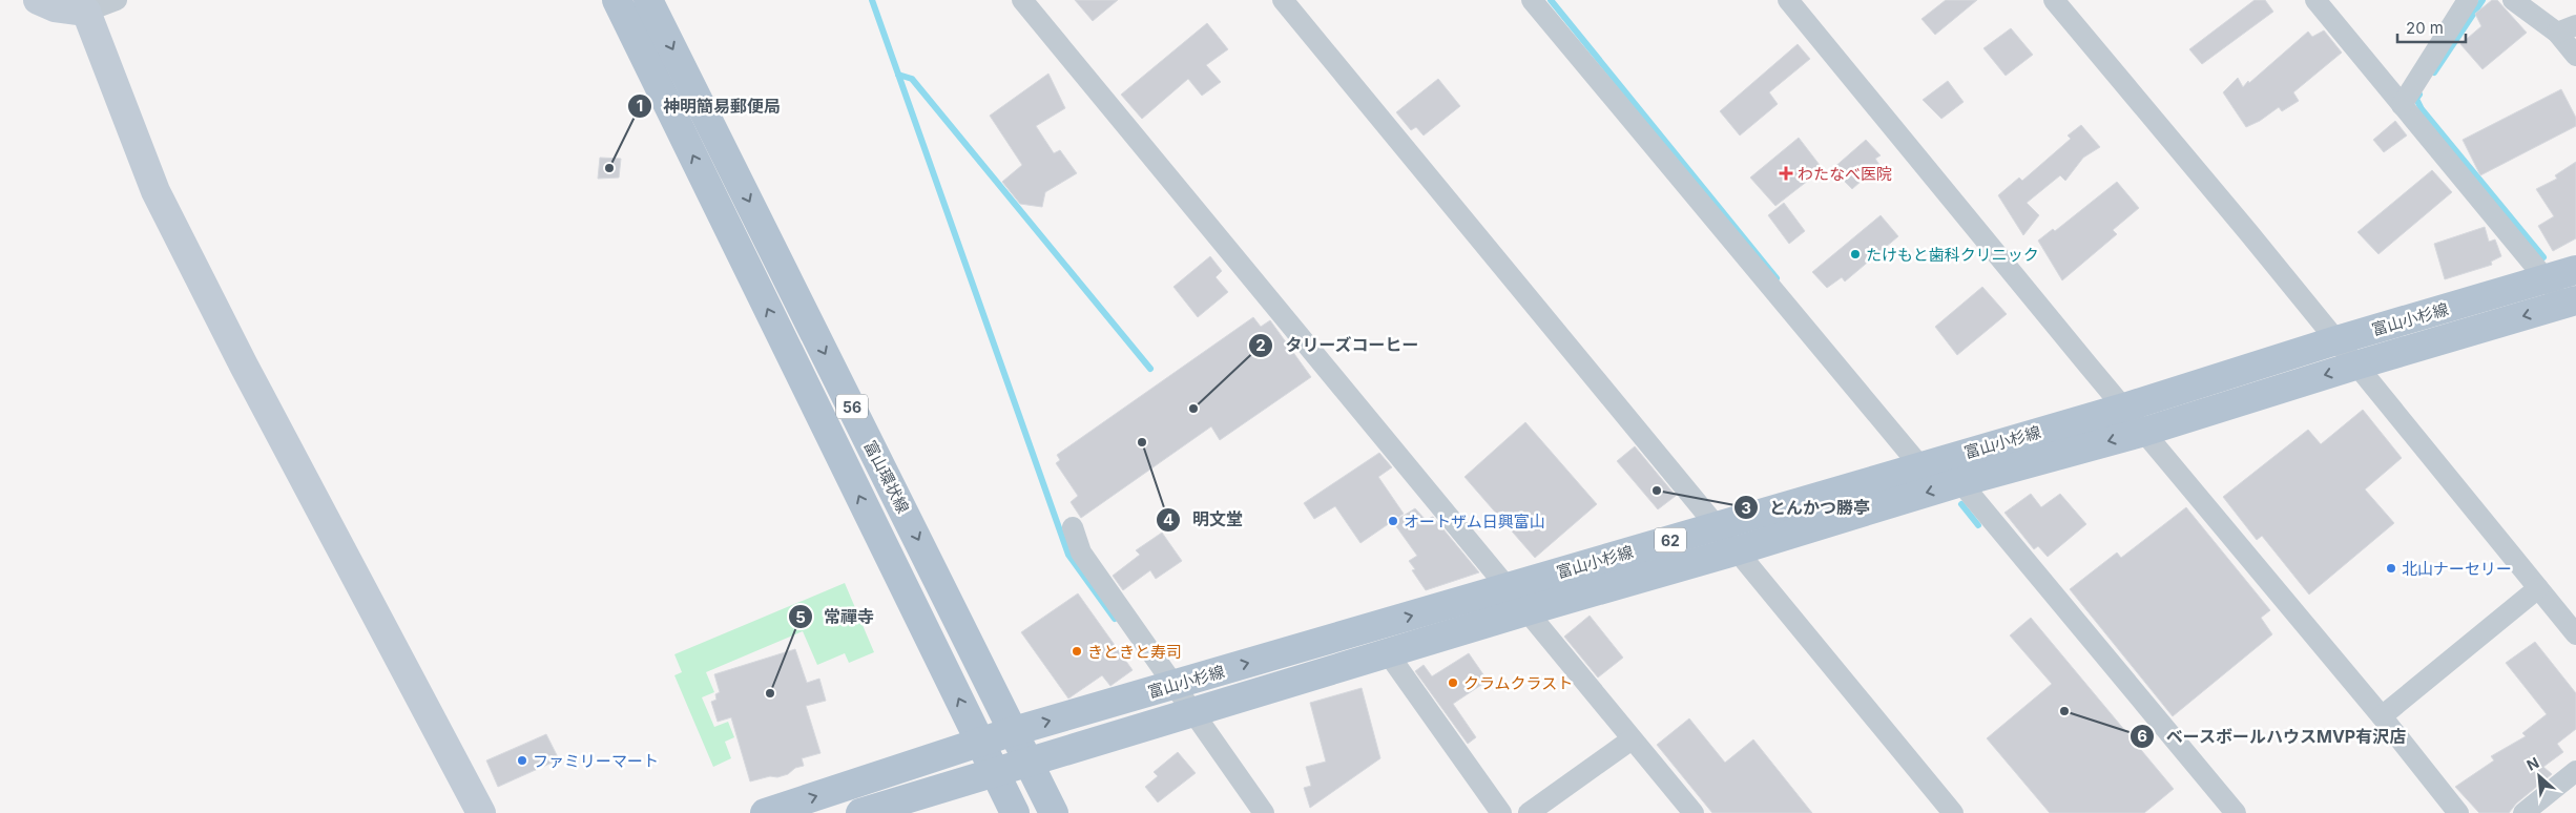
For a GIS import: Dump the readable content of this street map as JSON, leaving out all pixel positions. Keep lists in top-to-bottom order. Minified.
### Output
{"streets":{"main road":["富山小杉線","56","富山環状線","62"]},"crossings":[["富山小杉線","富山環状線"]],"places":{"other":["神明簡易郵便局","たけもと歯科クリニック","タリーズコーヒー","明文堂","とんかつ勝亭","オートザム日興富山","北山ナーセリー","きときと寿司","クラムクラスト","常禪寺","ベースボールハウスMVP有沢店","ファミリーマート"],"health":["わたなべ医院"]},"scale_bar":"20 m","north":"top left"}
